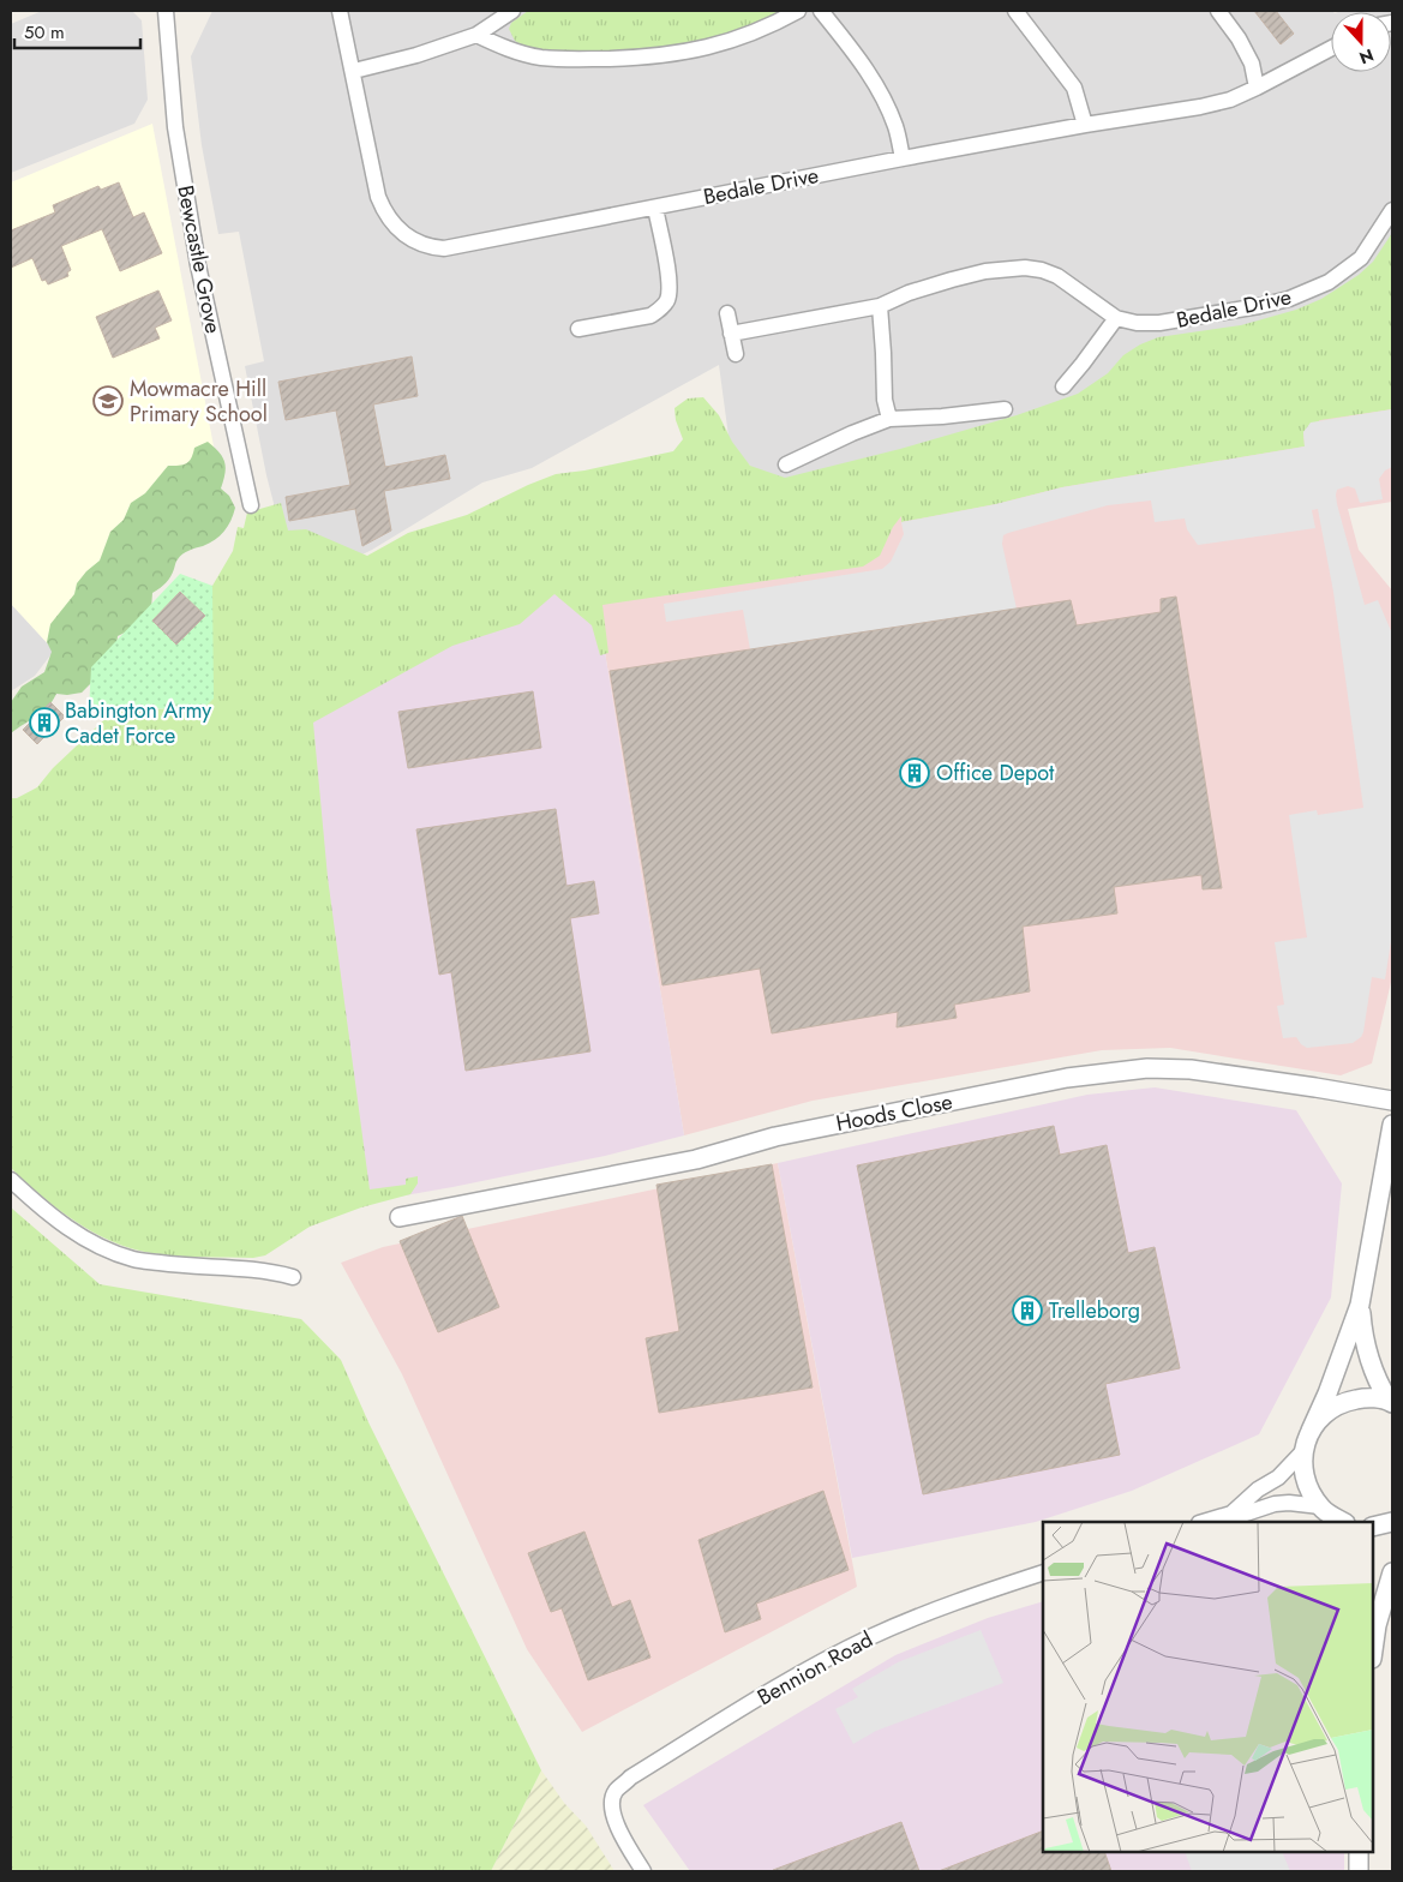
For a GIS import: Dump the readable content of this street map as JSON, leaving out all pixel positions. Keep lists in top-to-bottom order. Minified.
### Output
{"streets":{"street":["Bedale Drive","Bewcastle Grove","Hoods Close","Bennion Road"]},"places":{"school or university":["Mowmacre Hill Primary School"],"building":["Babington Army Cadet Force","Office Depot","Trelleborg"]},"scale_bar":"50 m","north":"bottom"}
